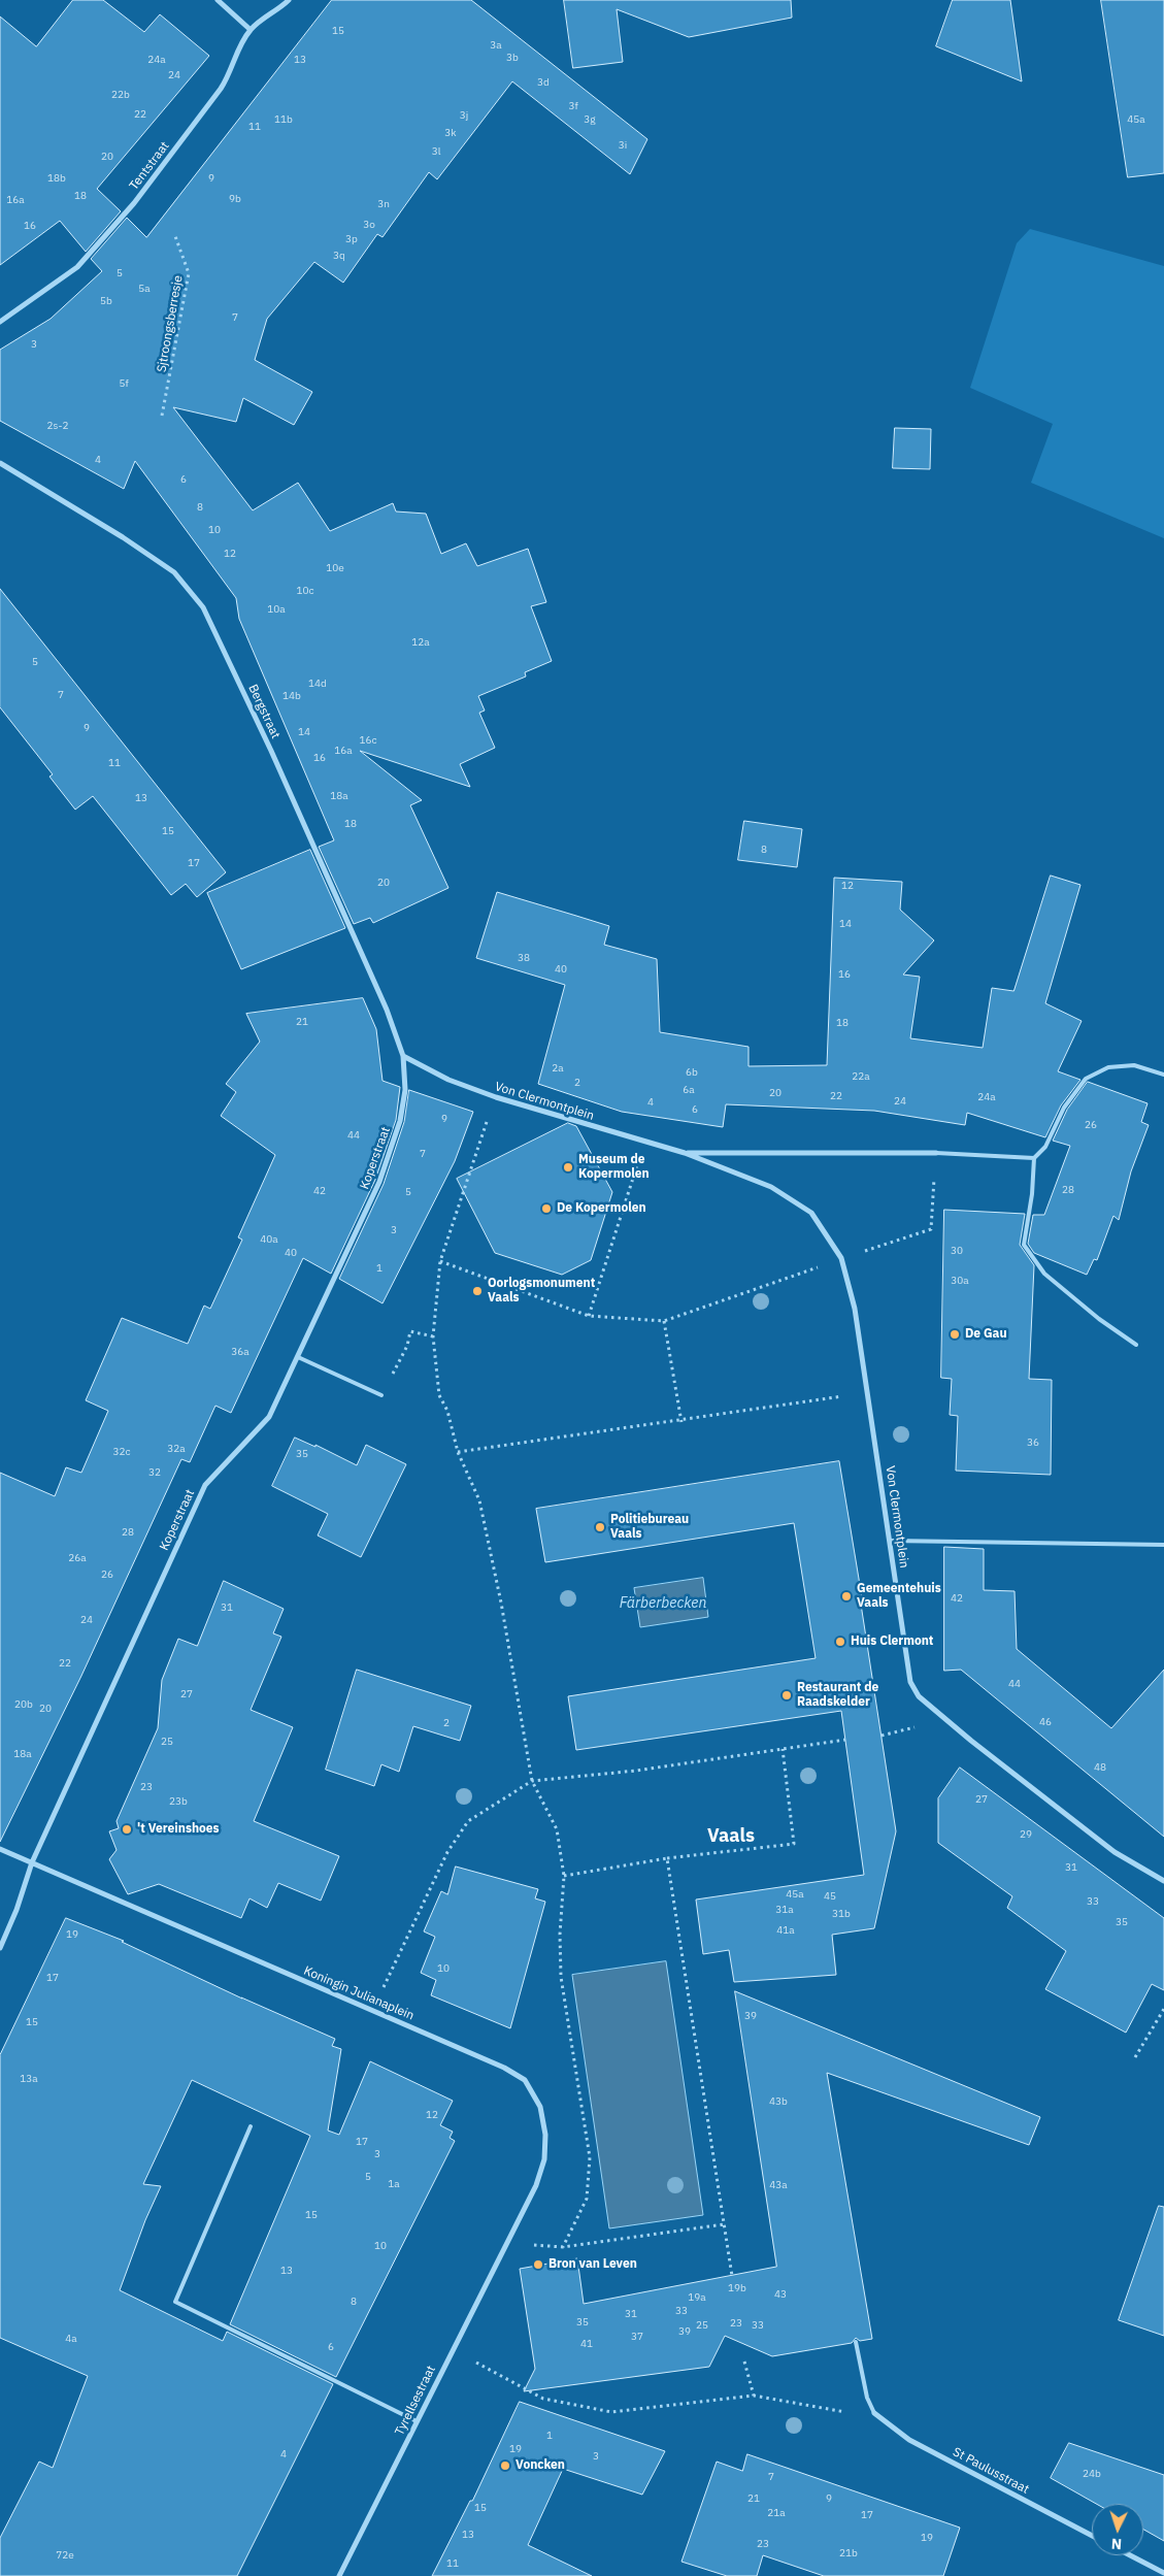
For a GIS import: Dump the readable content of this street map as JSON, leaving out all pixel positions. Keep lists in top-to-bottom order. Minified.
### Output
{"streets":{"street":["Tentstraat","Bergstraat","Von Clermontplein","Koperstraat","Koningin Julianaplein","Tyrellsestraat","St Paulusstraat"],"path":["Sjtroongsberresje"]},"crossings":[["Bergstraat","Von Clermontplein"],["Bergstraat","Koperstraat"],["Von Clermontplein","Koperstraat"],["Koperstraat","Koningin Julianaplein"],["Koningin Julianaplein","Tyrellsestraat"]],"districts":["Vaals"],"water":["Färberbecken"],"places":["Museum de Kopermolen","De Kopermolen","Oorlogsmonument Vaals","De Gau","Politiebureau Vaals","Gemeentehuis Vaals","Huis Clermont","Restaurant de Raadskelder","'t Vereinshoes","Bron van Leven","Voncken"],"house_numbers":["15","3a","3b","24a","13","24","3d","22b","3f","22","3j","11b","3g","45a","11","3k","3i","3l","20","18b","9","18","9b","16a","3n","3o","16","3p","3q","5","5a","5b","7","3","5f","2s-2","4","6","8","10","12","10e","10c","10a","12a","5","14d","7","14b","9","14","16c","16a","16","11","18a","13","18","15","8","17","20","12","14","38","40","16","21","18","2a","6b","22a","2","6a","20","22","24a","24","4","6","9","26","44","7","28","42","5","3","40a","30","40","1","30a","36a","36","32a","32c","35","32","28","26a","26","42","31","24","22","44","27","20b","20","46","2","25","18a","48","23","27","23b","29","31","45a","45","33","31a","31b","35","41a","19","10","17","39","15","13a","43b","12","17","3","5","1a","43a","15","10","13","19b","43","19a","8","33","31","35","23","25","33","39","37","4a","41","6","1","19","4","3","24b","7","21","9","15","21a","17","13","19","23","21b","72e","11"],"north":"bottom"}
